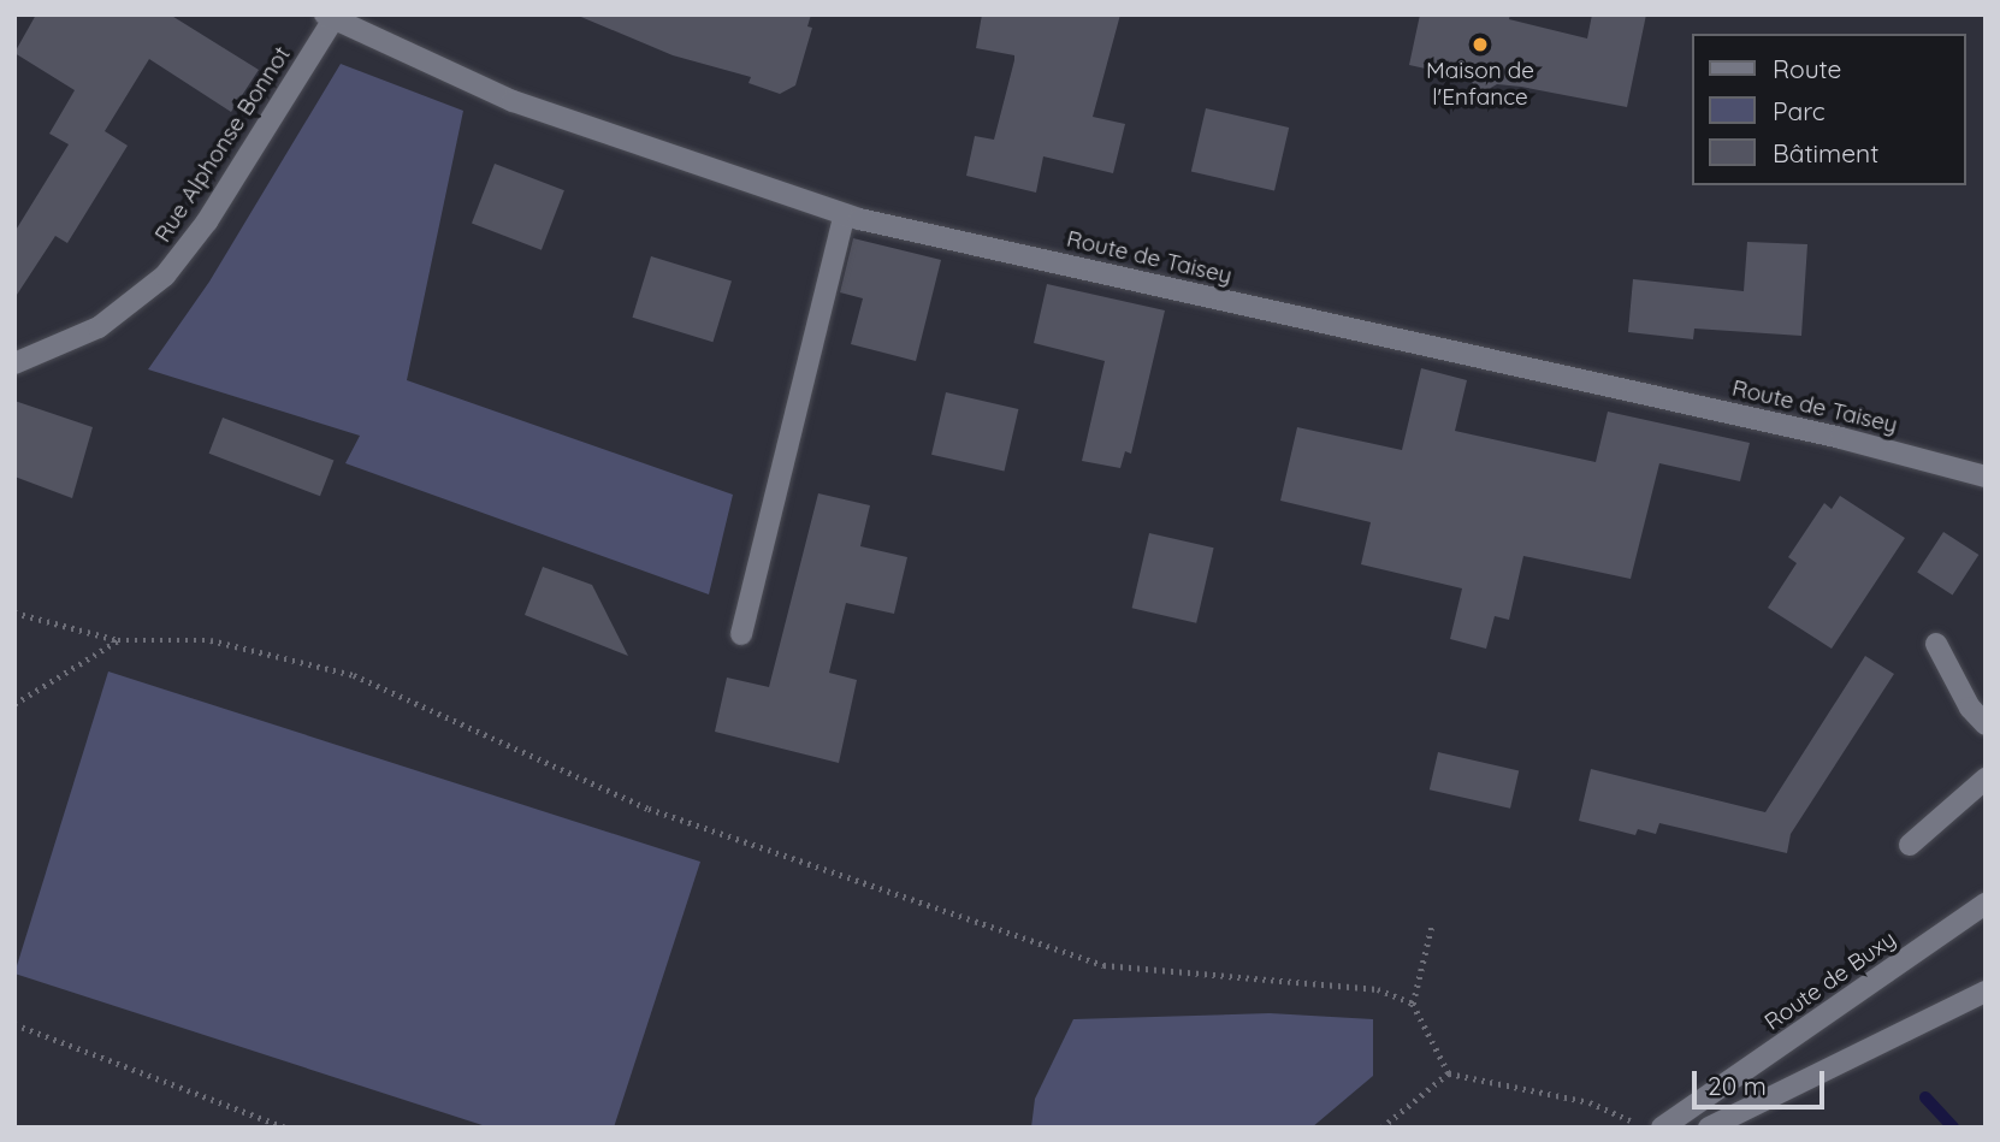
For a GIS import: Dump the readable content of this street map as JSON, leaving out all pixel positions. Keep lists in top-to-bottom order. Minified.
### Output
{"streets":{"street":["Rue Alphonse Bonnot","Route de Taisey","Route de Buxy"]},"crossings":[["Rue Alphonse Bonnot","Route de Taisey"]],"places":["Maison de l'Enfance"],"legend":["Route","Parc","Bâtiment"],"scale_bar":"20 m"}
